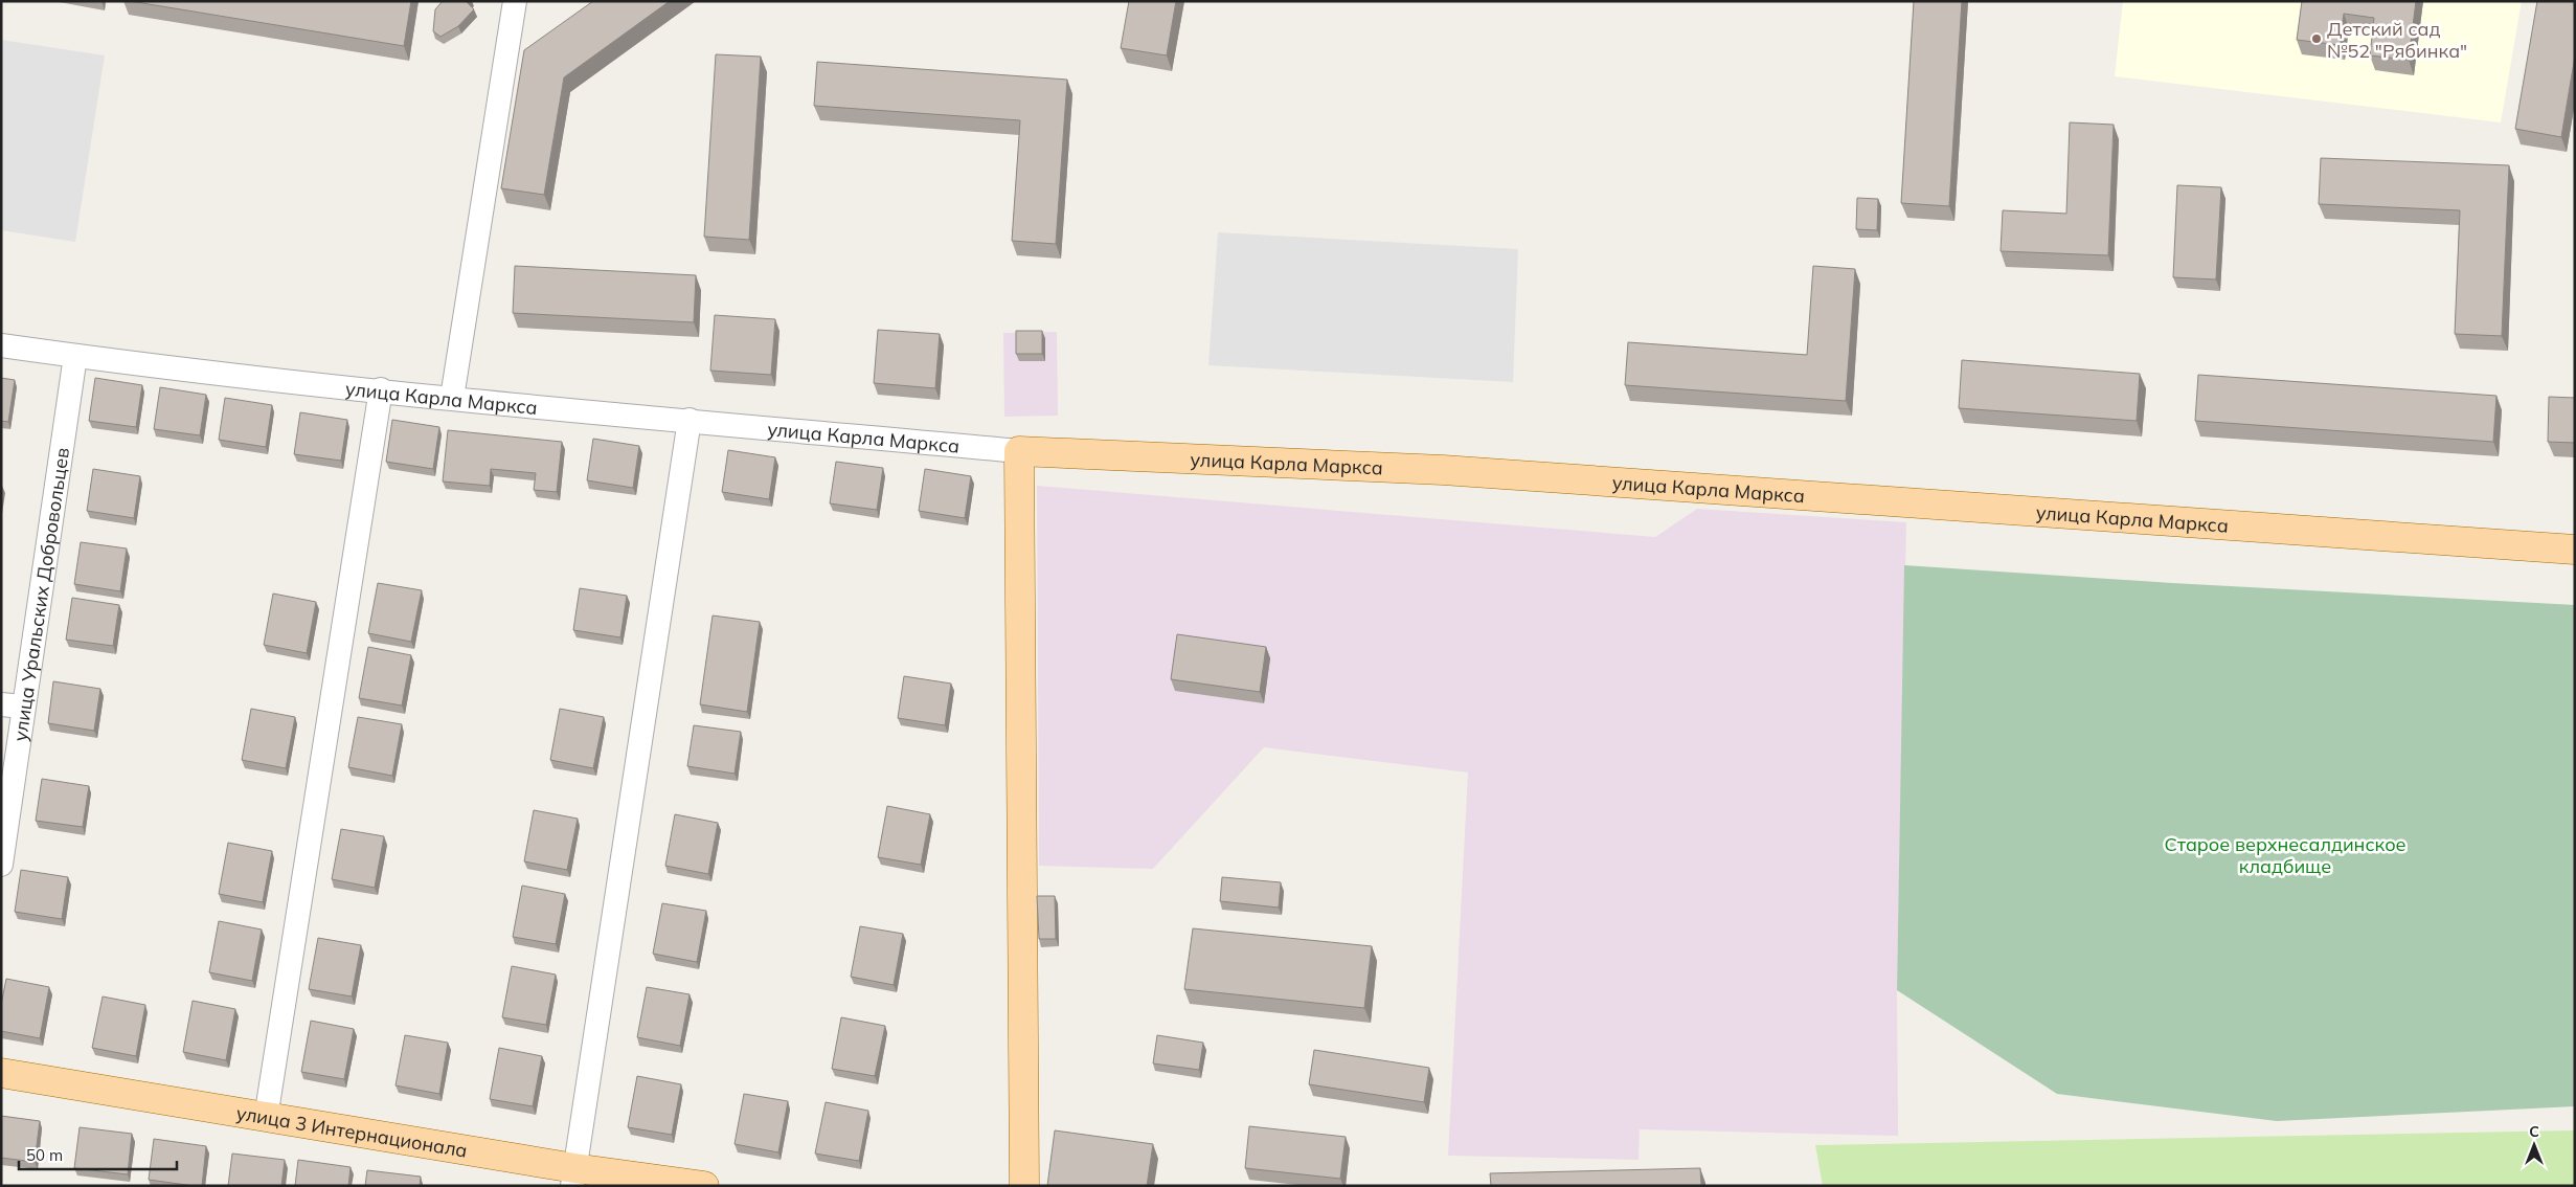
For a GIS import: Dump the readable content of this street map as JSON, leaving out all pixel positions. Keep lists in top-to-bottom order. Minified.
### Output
{"streets":{"main road":["улица Карла Маркса","улица 3 Интернационала"],"street":["улица Уральских Добровольцев"]},"crossings":[["улица Карла Маркса","улица Уральских Добровольцев"]],"parks":["Старое верхнесалдинское кладбище"],"places":["Детский сад №52 \"Рябинка\""],"scale_bar":"50 m","north":"top"}
